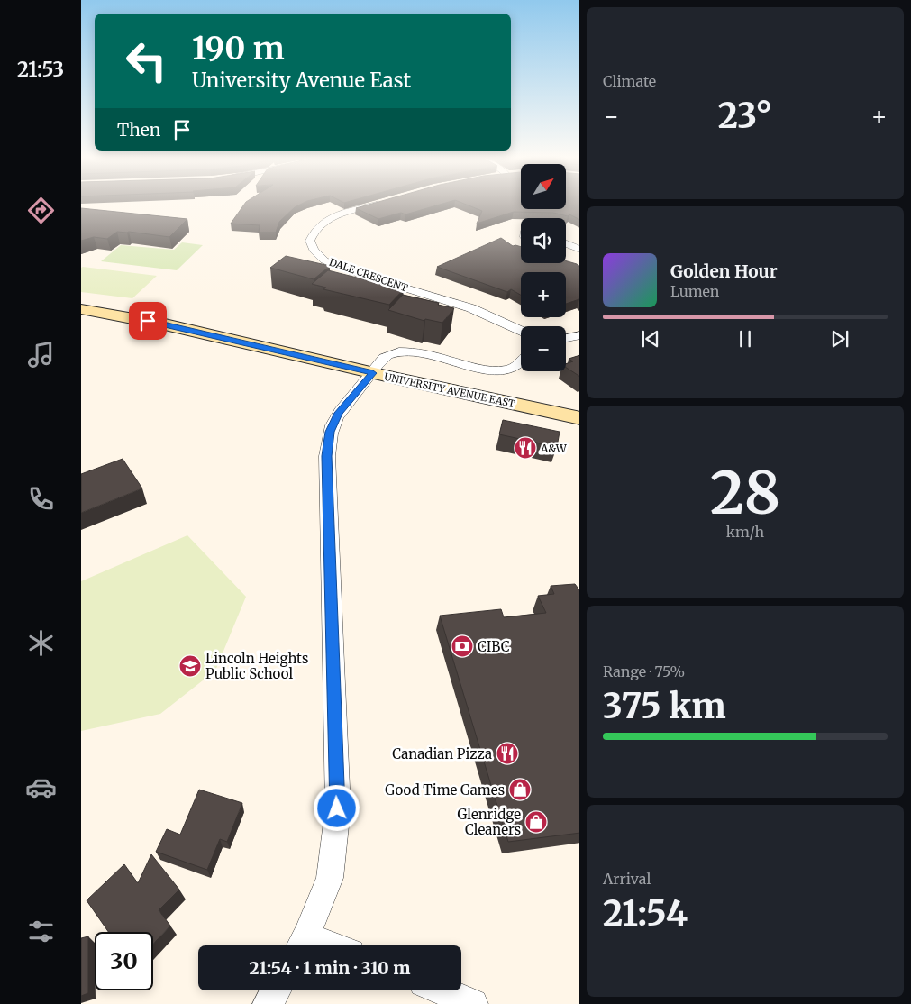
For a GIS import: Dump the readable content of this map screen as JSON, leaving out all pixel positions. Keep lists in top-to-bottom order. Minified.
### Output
{"streets":{"main road":["UNIVERSITY AVENUE EAST"],"street":["DALE CRESCENT"]},"places":{"restaurant":["A&W","Canadian Pizza"],"bank":["CIBC"],"school or university":["Lincoln Heights Public School"],"shop":["Good Time Games","Glenridge Cleaners"]},"north":"top right","page":{"tabs":"21:53","tile":["Climate",["28","km/h"],["Range · 75%","375 km"],["Arrival","21:54"]],"turn":["190 m","University Avenue East"],"heat":["−","23°","+"],"then":"Then","map_buttons":["+","−"],"song":["Golden Hour","Lumen"],"limit":"30","trip":"21:54 · 1 min · 310 m"}}
